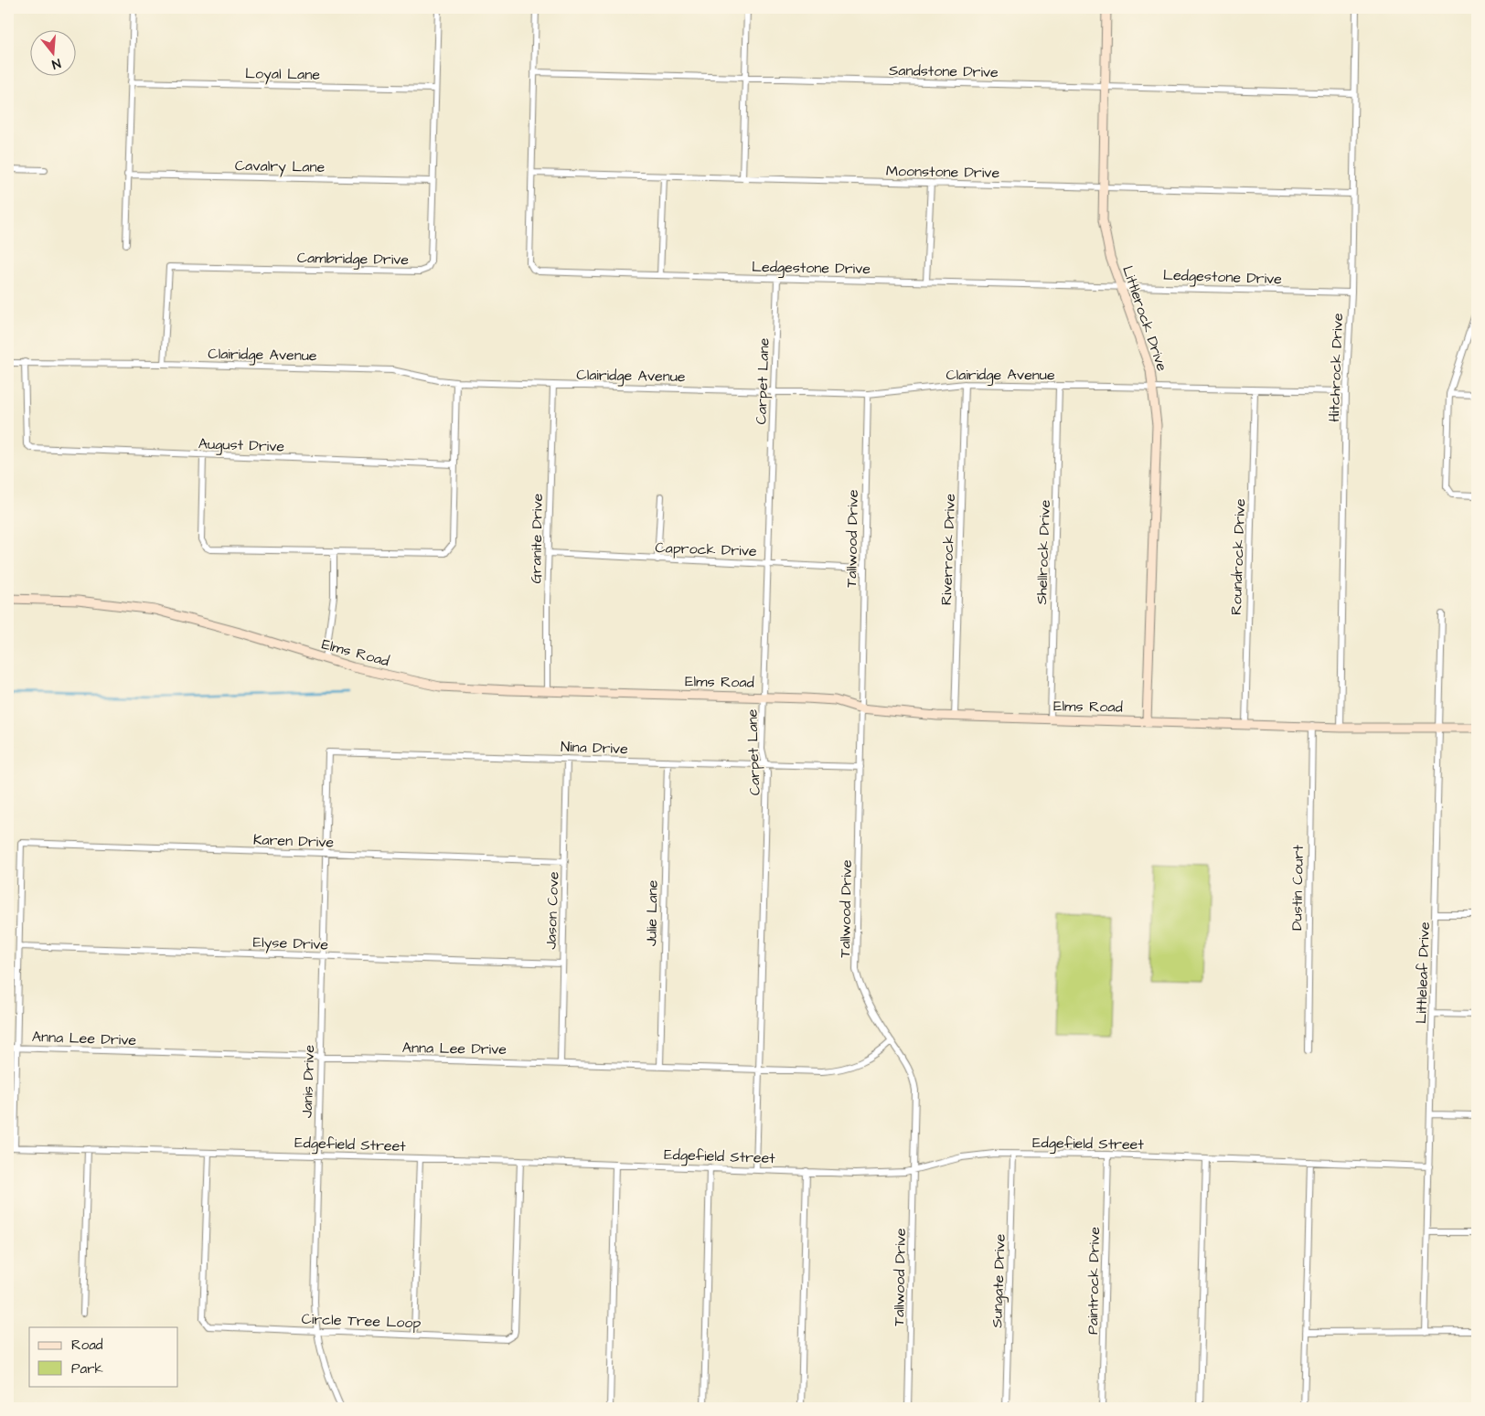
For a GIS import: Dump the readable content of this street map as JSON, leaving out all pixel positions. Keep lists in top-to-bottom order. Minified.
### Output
{"streets":{"main road":["Littlerock Drive","Elms Road"],"street":["Sandstone Drive","Loyal Lane","Cavalry Lane","Moonstone Drive","Cambridge Drive","Ledgestone Drive","Clairidge Avenue","Hitchrock Drive","Carpet Lane","August Drive","Granite Drive","Tallwood Drive","Caprock Drive","Riverrock Drive","Shellrock Drive","Roundrock Drive","Nina Drive","Karen Drive","Dustin Court","Jason Cove","Julie Lane","Elyse Drive","Littleleaf Drive","Anna Lee Drive","Janis Drive","Edgefield Street","Sungate Drive","Paintrock Drive","Circle Tree Loop"]},"crossings":[["Sandstone Drive","Ledgestone Drive"],["Sandstone Drive","Littlerock Drive"],["Sandstone Drive","Hitchrock Drive"],["Loyal Lane","Cambridge Drive"],["Cavalry Lane","Cambridge Drive"],["Moonstone Drive","Ledgestone Drive"],["Moonstone Drive","Littlerock Drive"],["Moonstone Drive","Hitchrock Drive"],["Cambridge Drive","Clairidge Avenue"],["Ledgestone Drive","Littlerock Drive"],["Ledgestone Drive","Hitchrock Drive"],["Ledgestone Drive","Carpet Lane"],["Littlerock Drive","Clairidge Avenue"],["Littlerock Drive","Elms Road"],["Clairidge Avenue","Carpet Lane"],["Clairidge Avenue","August Drive"],["Clairidge Avenue","Granite Drive"],["Clairidge Avenue","Tallwood Drive"],["Clairidge Avenue","Riverrock Drive"],["Clairidge Avenue","Shellrock Drive"],["Clairidge Avenue","Roundrock Drive"],["Hitchrock Drive","Elms Road"],["Carpet Lane","Caprock Drive"],["Carpet Lane","Elms Road"],["Carpet Lane","Nina Drive"],["Carpet Lane","Anna Lee Drive"],["Carpet Lane","Edgefield Street"],["Granite Drive","Caprock Drive"],["Granite Drive","Elms Road"],["Tallwood Drive","Caprock Drive"],["Tallwood Drive","Elms Road"],["Tallwood Drive","Nina Drive"],["Tallwood Drive","Anna Lee Drive"],["Tallwood Drive","Edgefield Street"],["Riverrock Drive","Elms Road"],["Shellrock Drive","Elms Road"],["Roundrock Drive","Elms Road"],["Elms Road","Dustin Court"],["Elms Road","Littleleaf Drive"],["Nina Drive","Jason Cove"],["Nina Drive","Julie Lane"],["Nina Drive","Janis Drive"],["Karen Drive","Jason Cove"],["Karen Drive","Elyse Drive"],["Karen Drive","Janis Drive"],["Jason Cove","Elyse Drive"],["Jason Cove","Anna Lee Drive"],["Julie Lane","Anna Lee Drive"],["Elyse Drive","Janis Drive"],["Littleleaf Drive","Edgefield Street"],["Anna Lee Drive","Janis Drive"],["Janis Drive","Edgefield Street"],["Janis Drive","Circle Tree Loop"],["Edgefield Street","Sungate Drive"],["Edgefield Street","Paintrock Drive"],["Edgefield Street","Circle Tree Loop"]],"legend":["Road","Park"],"north":"bottom"}
